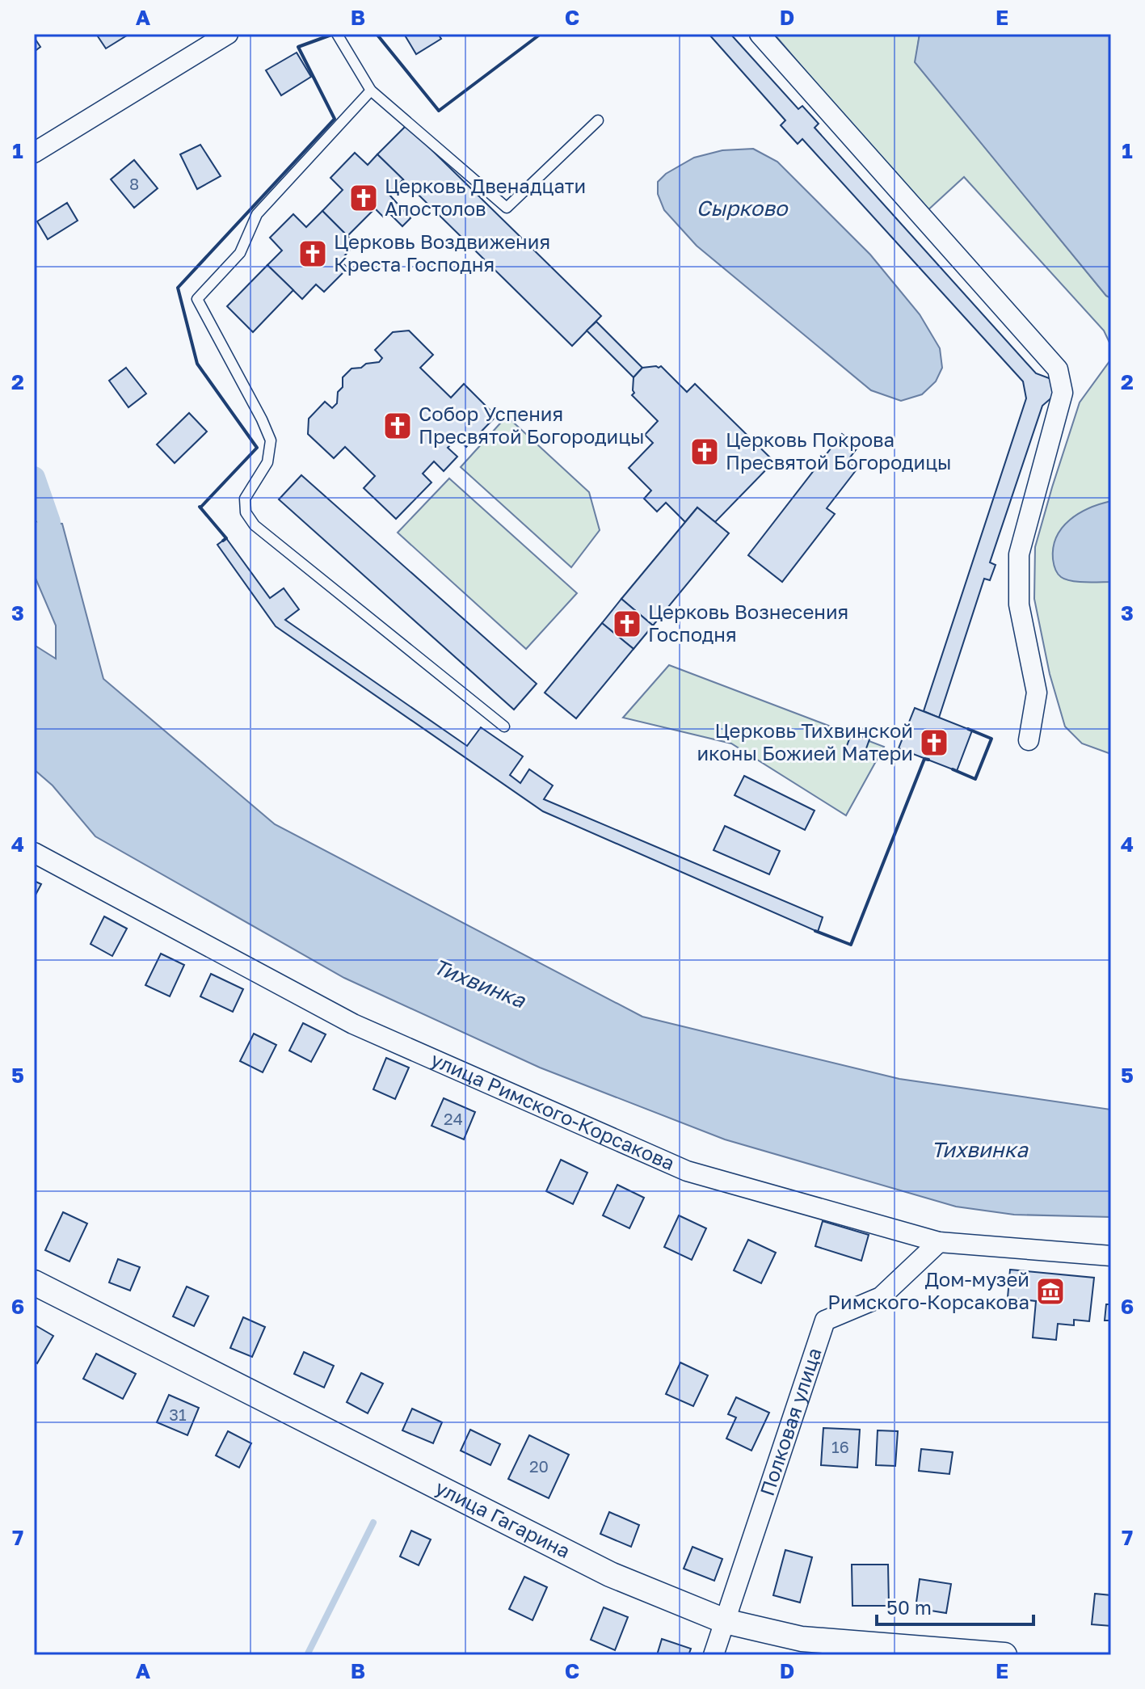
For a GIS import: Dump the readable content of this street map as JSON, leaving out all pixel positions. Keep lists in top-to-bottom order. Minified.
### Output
{"streets":{"street":["улица Римского-Корсакова","Полковая улица","улица Гагарина"]},"crossings":[["улица Римского-Корсакова","Полковая улица"],["Полковая улица","улица Гагарина"]],"water":["Сырково","Тихвинка"],"places":{"church":["Церковь Двенадцати Апостолов","Церковь Воздвижения Креста Господня","Собор Успения Пресвятой Богородицы","Церковь Покрова Пресвятой Богородицы","Церковь Вознесения Господня","Церковь Тихвинской иконы Божией Матери"],"museum":["Дом-музей Римского-Корсакова"]},"house_numbers":["8","24","31","16","20"],"scale_bar":"50 m","grid":{"columns":["A","B","C","D","E"],"rows":["1","2","3","4","5","6","7"]}}
